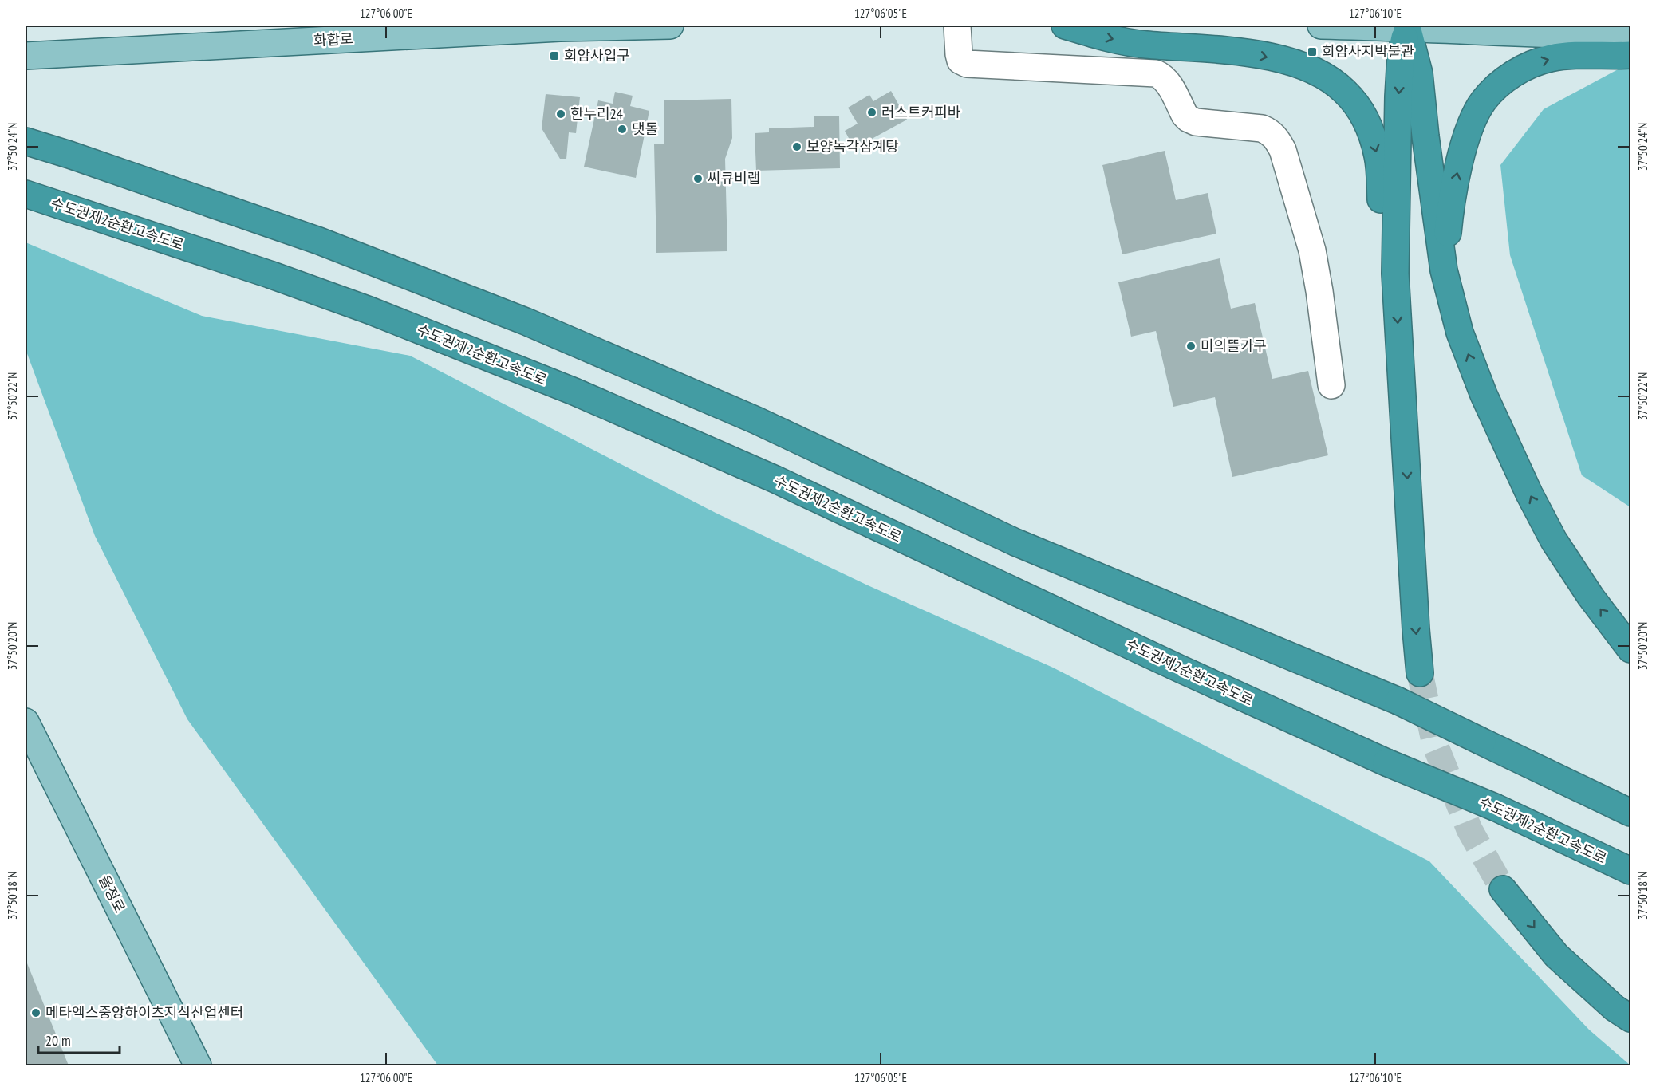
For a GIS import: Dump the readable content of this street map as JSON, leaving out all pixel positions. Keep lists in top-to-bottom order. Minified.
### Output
{"streets":{"highway":["수도권제2순환고속도로"],"main road":["화합로","율정로"]},"places":{"transit":["회암사지박불관","회암사입구"],"other":["러스트커피바","한누리24","댓돌","보양녹각삼계탕","씨큐비랩","미의뜰가구","메타엑스중앙하이츠지식산업센터"]},"scale_bar":"20 m","coordinates":["127°06'00\"E","127°06'05\"E","127°06'10\"E","37°50'24\"N","37°50'22\"N","37°50'20\"N","37°50'18\"N"]}
